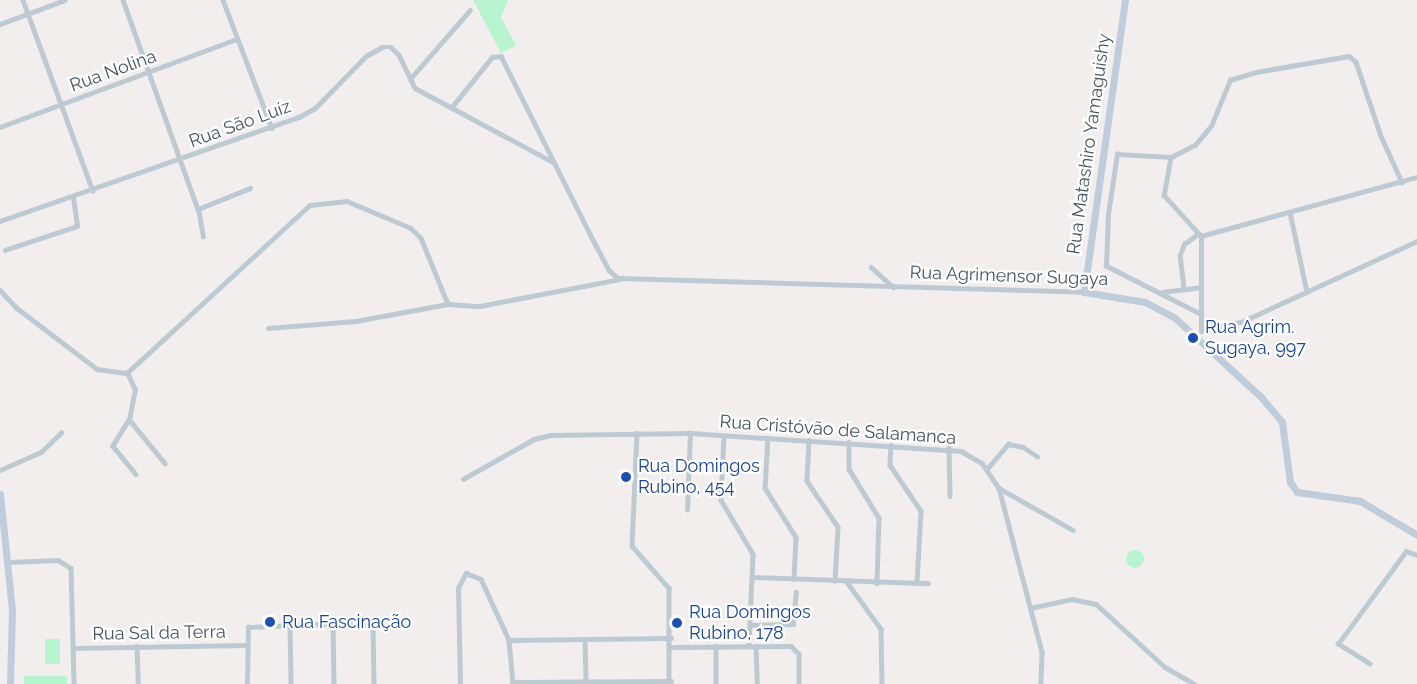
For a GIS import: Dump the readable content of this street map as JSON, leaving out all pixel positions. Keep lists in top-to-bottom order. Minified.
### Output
{"streets":{"main road":["Rua Matashiro Yamaguishy","Rua Agrimensor Sugaya"],"street":["Rua Nolina","Rua São Luíz","Rua Cristóvão de Salamanca","Rua Sal da Terra"]},"crossings":[["Rua Matashiro Yamaguishy","Rua Agrimensor Sugaya"]],"places":["Rua Agrim. Sugaya, 997","Rua Domingos Rubino, 454","Rua Fascinação","Rua Domingos Rubino, 178"]}
